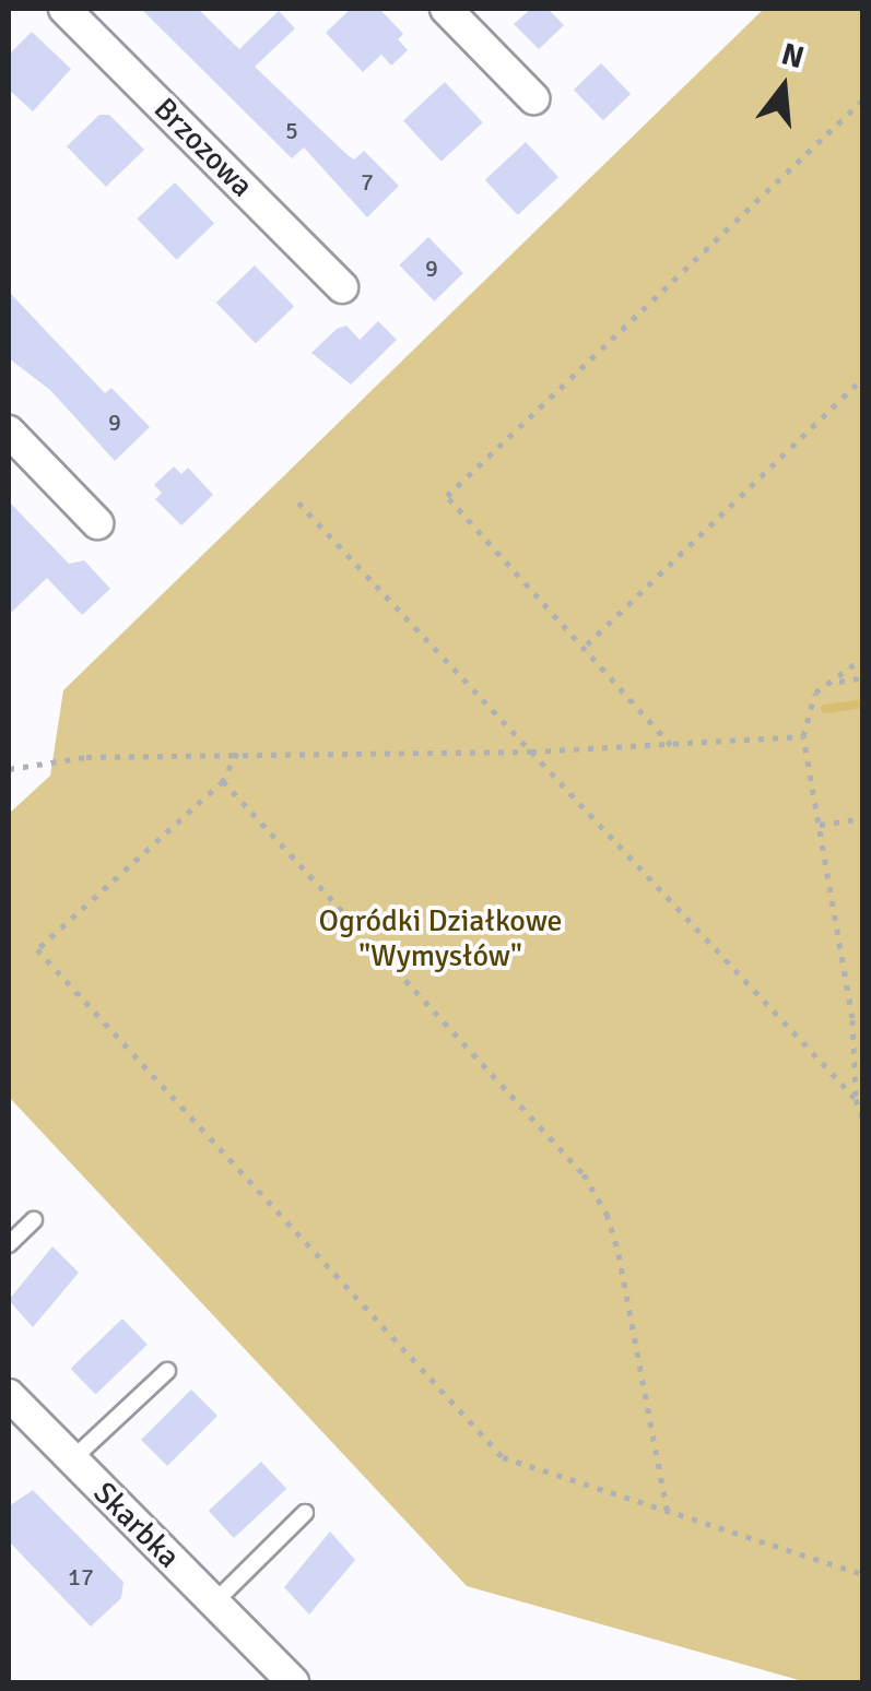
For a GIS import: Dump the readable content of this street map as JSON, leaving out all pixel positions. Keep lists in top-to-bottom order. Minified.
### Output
{"streets":{"street":["Brzozowa","Skarbka"]},"parks":["Ogródki Działkowe \"Wymysłów\""],"house_numbers":["5","7","9","9","17"],"north":"top"}
